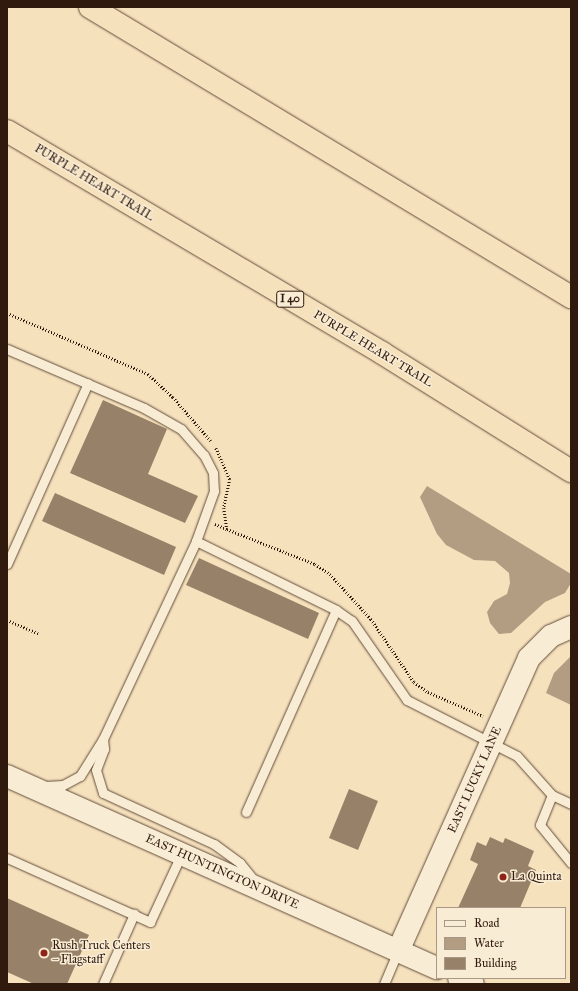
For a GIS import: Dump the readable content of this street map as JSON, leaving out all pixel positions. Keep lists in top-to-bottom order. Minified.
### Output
{"streets":{"highway":["PURPLE HEART TRAIL","I 40"],"street":["EAST LUCKY LANE","EAST HUNTINGTON DRIVE"]},"crossings":[["EAST LUCKY LANE","EAST HUNTINGTON DRIVE"]],"places":["La Quinta","Rush Truck Centers – Flagstaff"],"legend":["Road","Water","Building"]}
